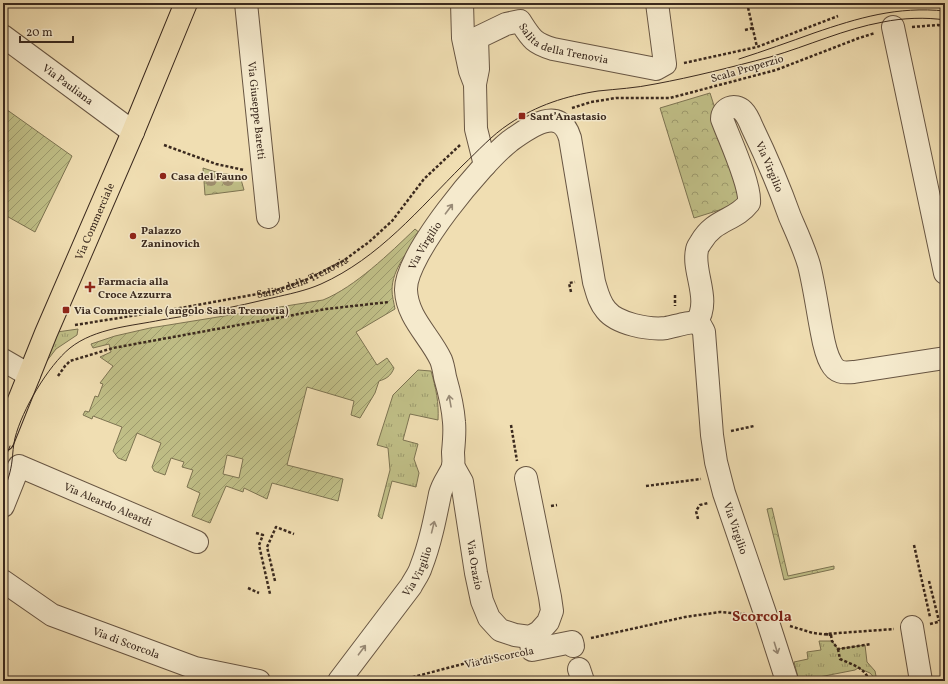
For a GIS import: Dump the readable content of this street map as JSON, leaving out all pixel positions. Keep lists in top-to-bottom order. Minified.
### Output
{"streets":{"main road":["Via Commerciale"],"street":["Salita della Trenovia","Via Pauliana","Via Giuseppe Baretti","Via Virgilio","Via Aleardo Aleardi","Via Orazio","Via di Scorcola"],"path":["Scala Properzio"]},"crossings":[["Salita della Trenovia","Via Virgilio"],["Scala Properzio","Via Virgilio"],["Via Pauliana","Via Commerciale"],["Via Virgilio","Via Orazio"],["Via Orazio","Via di Scorcola"]],"districts":["Scorcola"],"places":{"transit":["Sant’Anastasio","Via Commerciale (angolo Salita Trenovia)"],"other":["Casa del Fauno","Palazzo Zaninovich"],"health":["Farmacia alla Croce Azzurra"]},"scale_bar":"20 m"}
